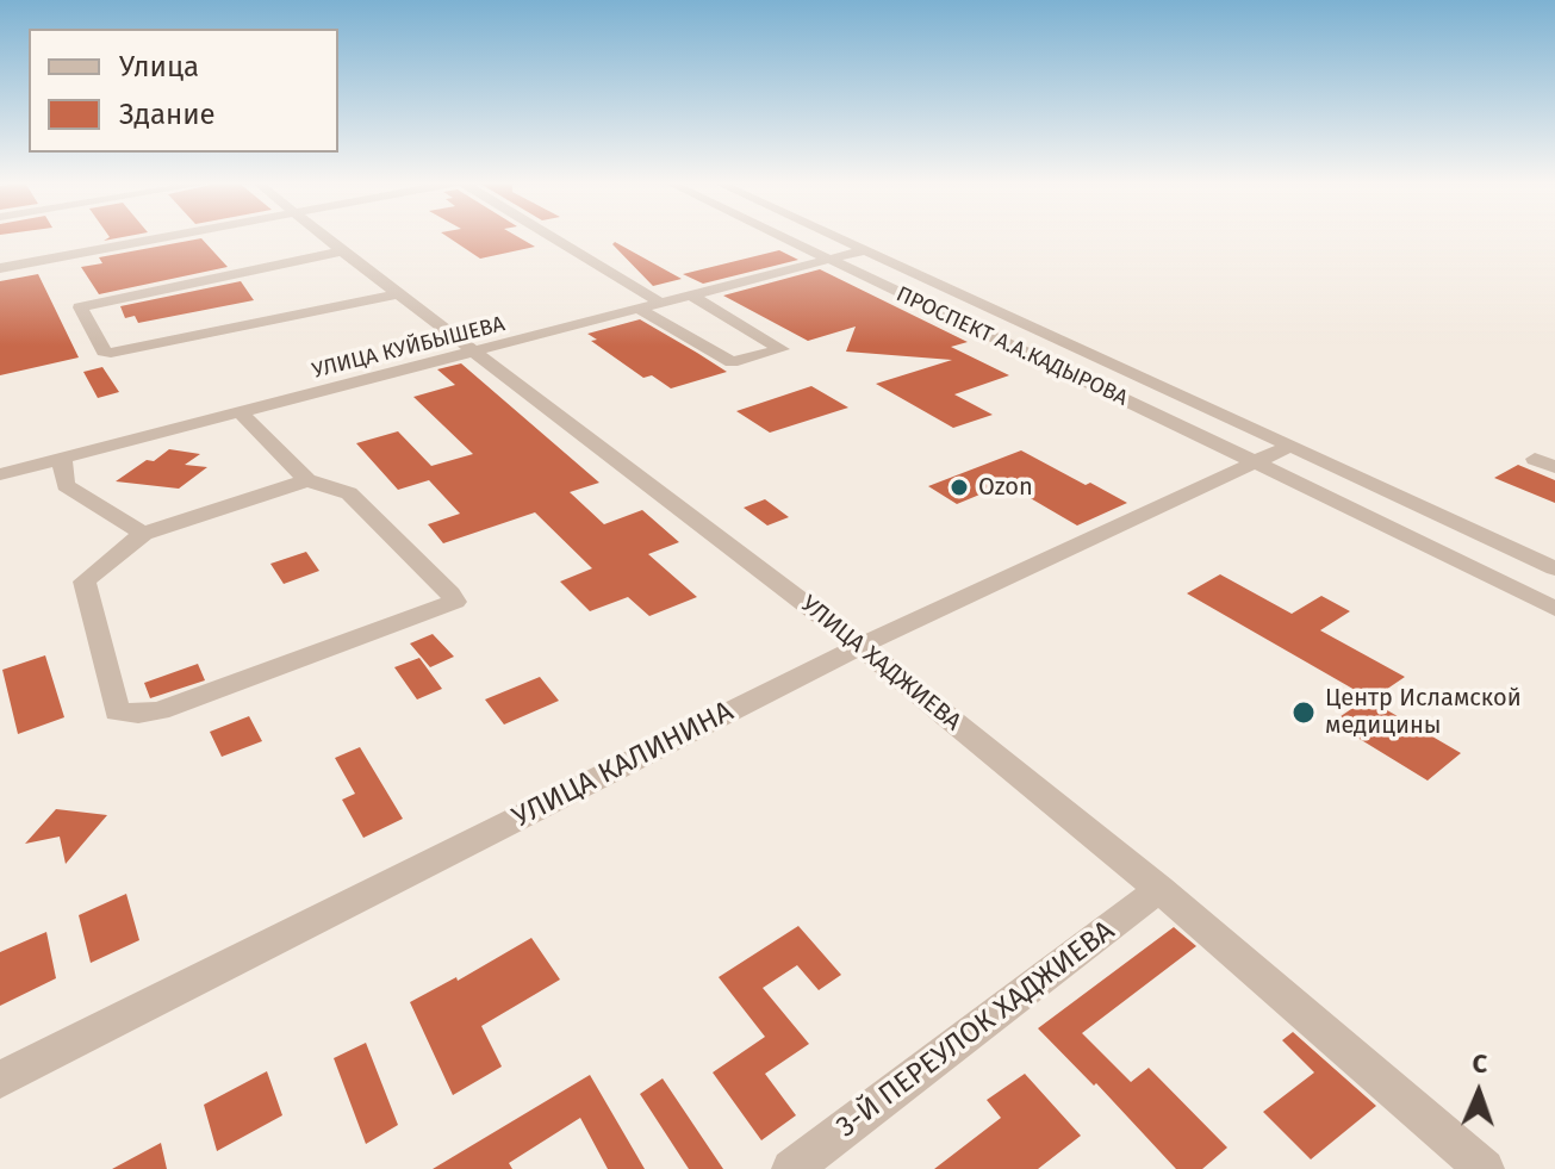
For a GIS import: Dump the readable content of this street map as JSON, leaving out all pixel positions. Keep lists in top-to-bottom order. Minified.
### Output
{"streets":{"street":["ПРОСПЕКТ А.А.КАДЫРОВА","УЛИЦА КУЙБЫШЕВА","УЛИЦА ХАДЖИЕВА","УЛИЦА КАЛИНИНА","3-Й ПЕРЕУЛОК ХАДЖИЕВА"]},"crossings":[["ПРОСПЕКТ А.А.КАДЫРОВА","УЛИЦА КУЙБЫШЕВА"],["ПРОСПЕКТ А.А.КАДЫРОВА","УЛИЦА КАЛИНИНА"],["УЛИЦА КУЙБЫШЕВА","УЛИЦА ХАДЖИЕВА"],["УЛИЦА ХАДЖИЕВА","УЛИЦА КАЛИНИНА"],["УЛИЦА ХАДЖИЕВА","3-Й ПЕРЕУЛОК ХАДЖИЕВА"]],"places":["Ozon","Центр Исламской медицины"],"legend":["Улица","Здание"],"north":"top"}
